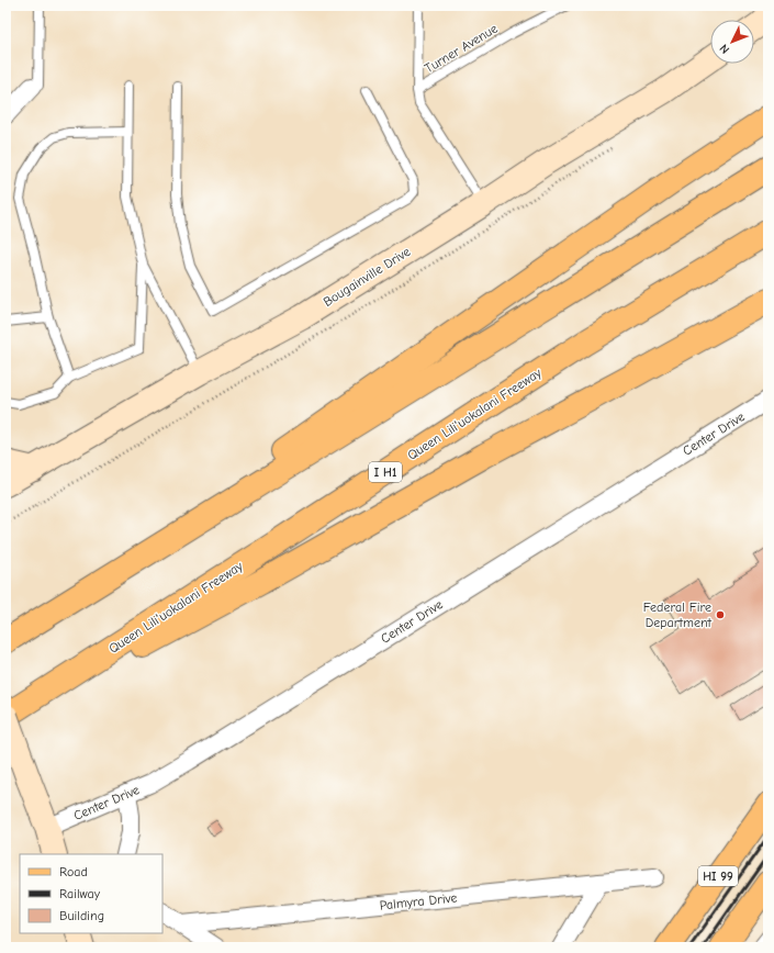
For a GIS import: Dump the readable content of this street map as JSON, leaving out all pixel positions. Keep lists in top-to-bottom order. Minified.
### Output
{"streets":{"main road":["Queen Liliʻuokalani Freeway","I H1","HI 99"],"street":["Bougainville Drive","Center Drive","Palmyra Drive"],"lane":["Turner Avenue"]},"places":["Federal Fire Department"],"legend":["Road","Railway","Building"],"north":"bottom left"}
